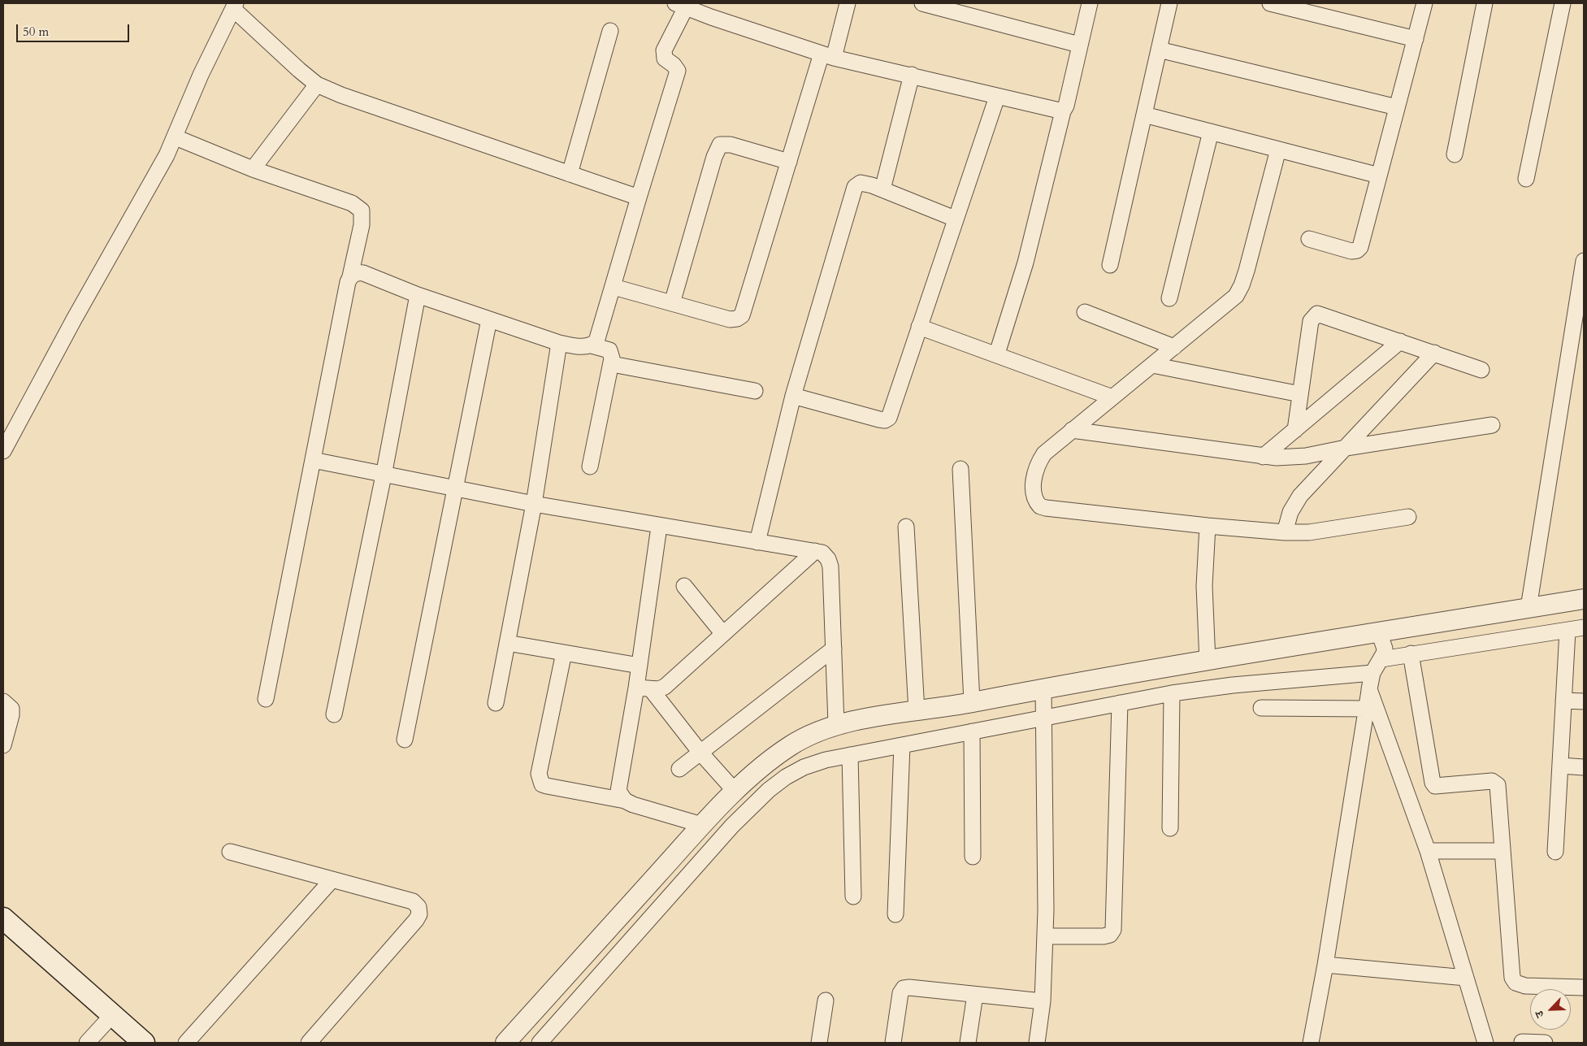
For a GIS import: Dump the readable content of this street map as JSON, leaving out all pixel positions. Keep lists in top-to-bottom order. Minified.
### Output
{"scale_bar":"50 m","north":"bottom left"}
